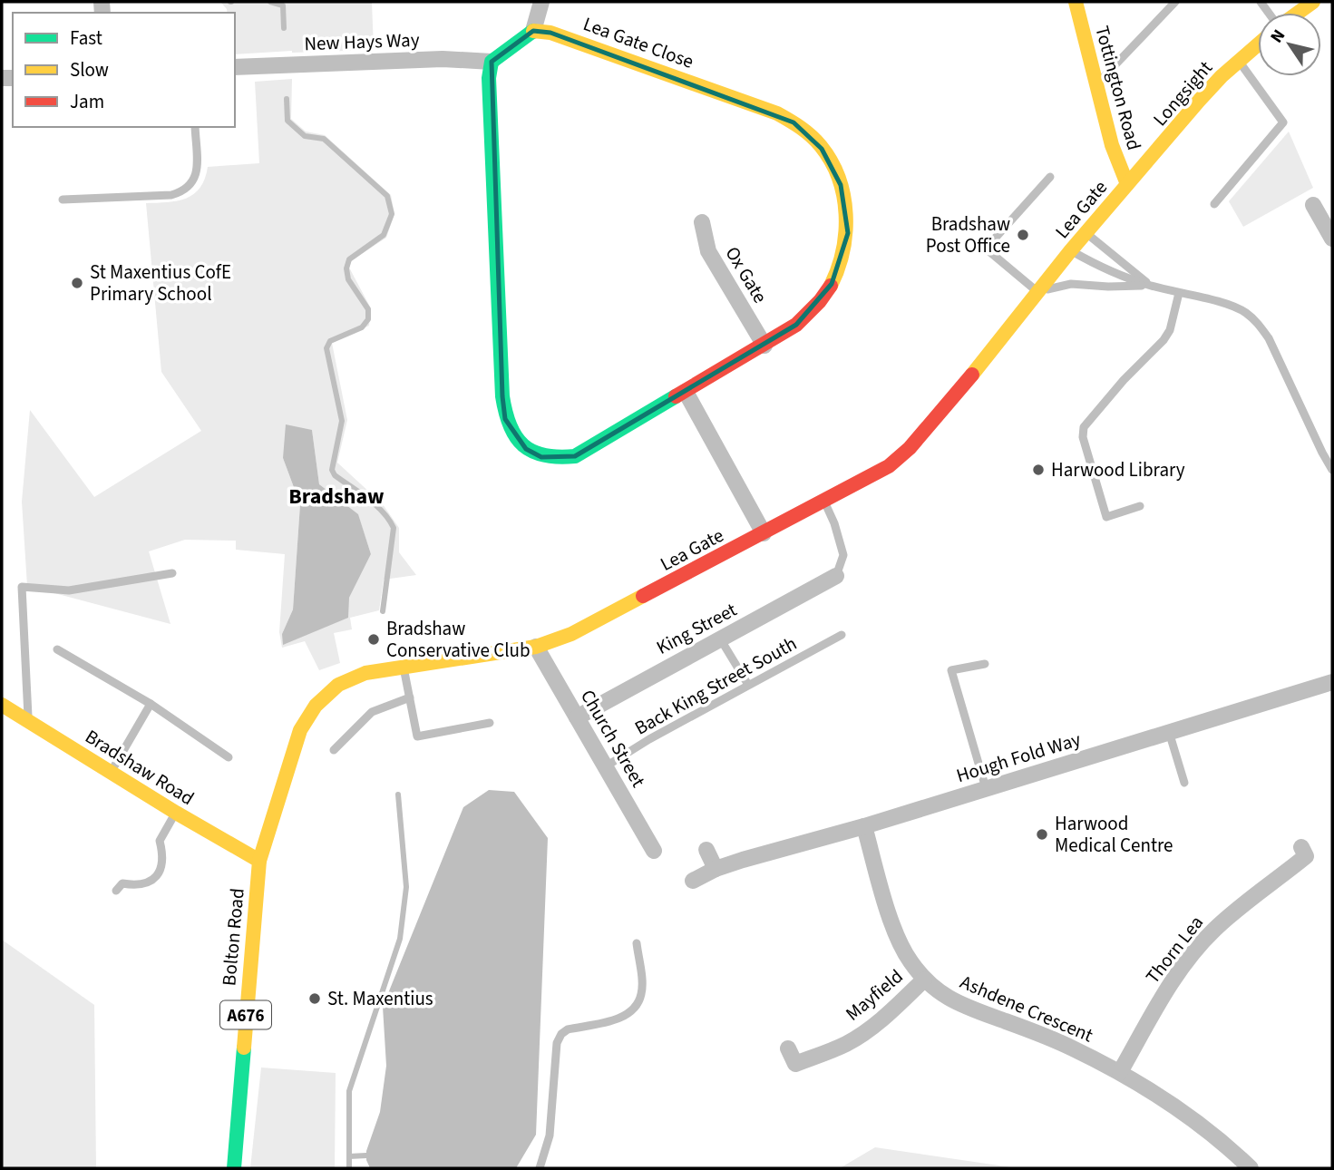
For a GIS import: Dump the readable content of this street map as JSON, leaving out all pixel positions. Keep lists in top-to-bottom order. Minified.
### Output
{"streets":{"main road":["Lea Gate Close","Tottington Road","Longsight","Lea Gate","Bradshaw Road","Bolton Road","A676"],"street":["New Hays Way","Ox Gate","King Street","Church Street","Hough Fold Way","Thorn Lea","Mayfield","Ashdene Crescent"],"lane":["Back King Street South"]},"crossings":[["New Hays Way","Lea Gate Close"],["Lea Gate Close","Ox Gate"],["Tottington Road","Longsight"],["Tottington Road","Lea Gate"],["Longsight","Lea Gate"],["Lea Gate","Church Street"],["Lea Gate","Bradshaw Road"],["Lea Gate","Bolton Road"],["King Street","Church Street"],["Back King Street South","Church Street"],["Hough Fold Way","Ashdene Crescent"],["Bradshaw Road","Bolton Road"],["Thorn Lea","Ashdene Crescent"],["Mayfield","Ashdene Crescent"]],"districts":["Bradshaw"],"places":["Bradshaw Post Office","St Maxentius CofE Primary School","Harwood Library","Bradshaw Conservative Club","Harwood Medical Centre","St. Maxentius"],"legend":["Fast","Slow","Jam"],"north":"top left"}
